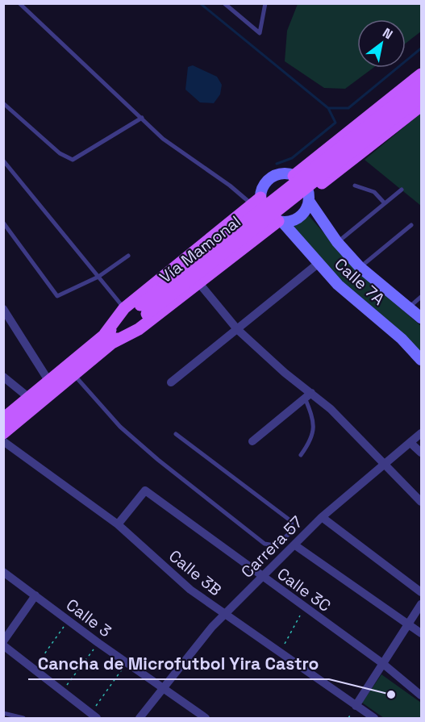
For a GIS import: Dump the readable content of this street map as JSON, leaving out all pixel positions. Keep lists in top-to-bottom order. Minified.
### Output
{"streets":{"main road":["Vía Mamonal"],"street":["Calle 7A","Carrera 57","Calle 3B","Calle 3C","Calle 3"]},"crossings":[["Carrera 57","Calle 3B"],["Carrera 57","Calle 3C"],["Carrera 57","Calle 3"],["Calle 3B","Calle 3C"]],"places":["Cancha de Microfutbol Yira Castro"],"north":"top right"}
